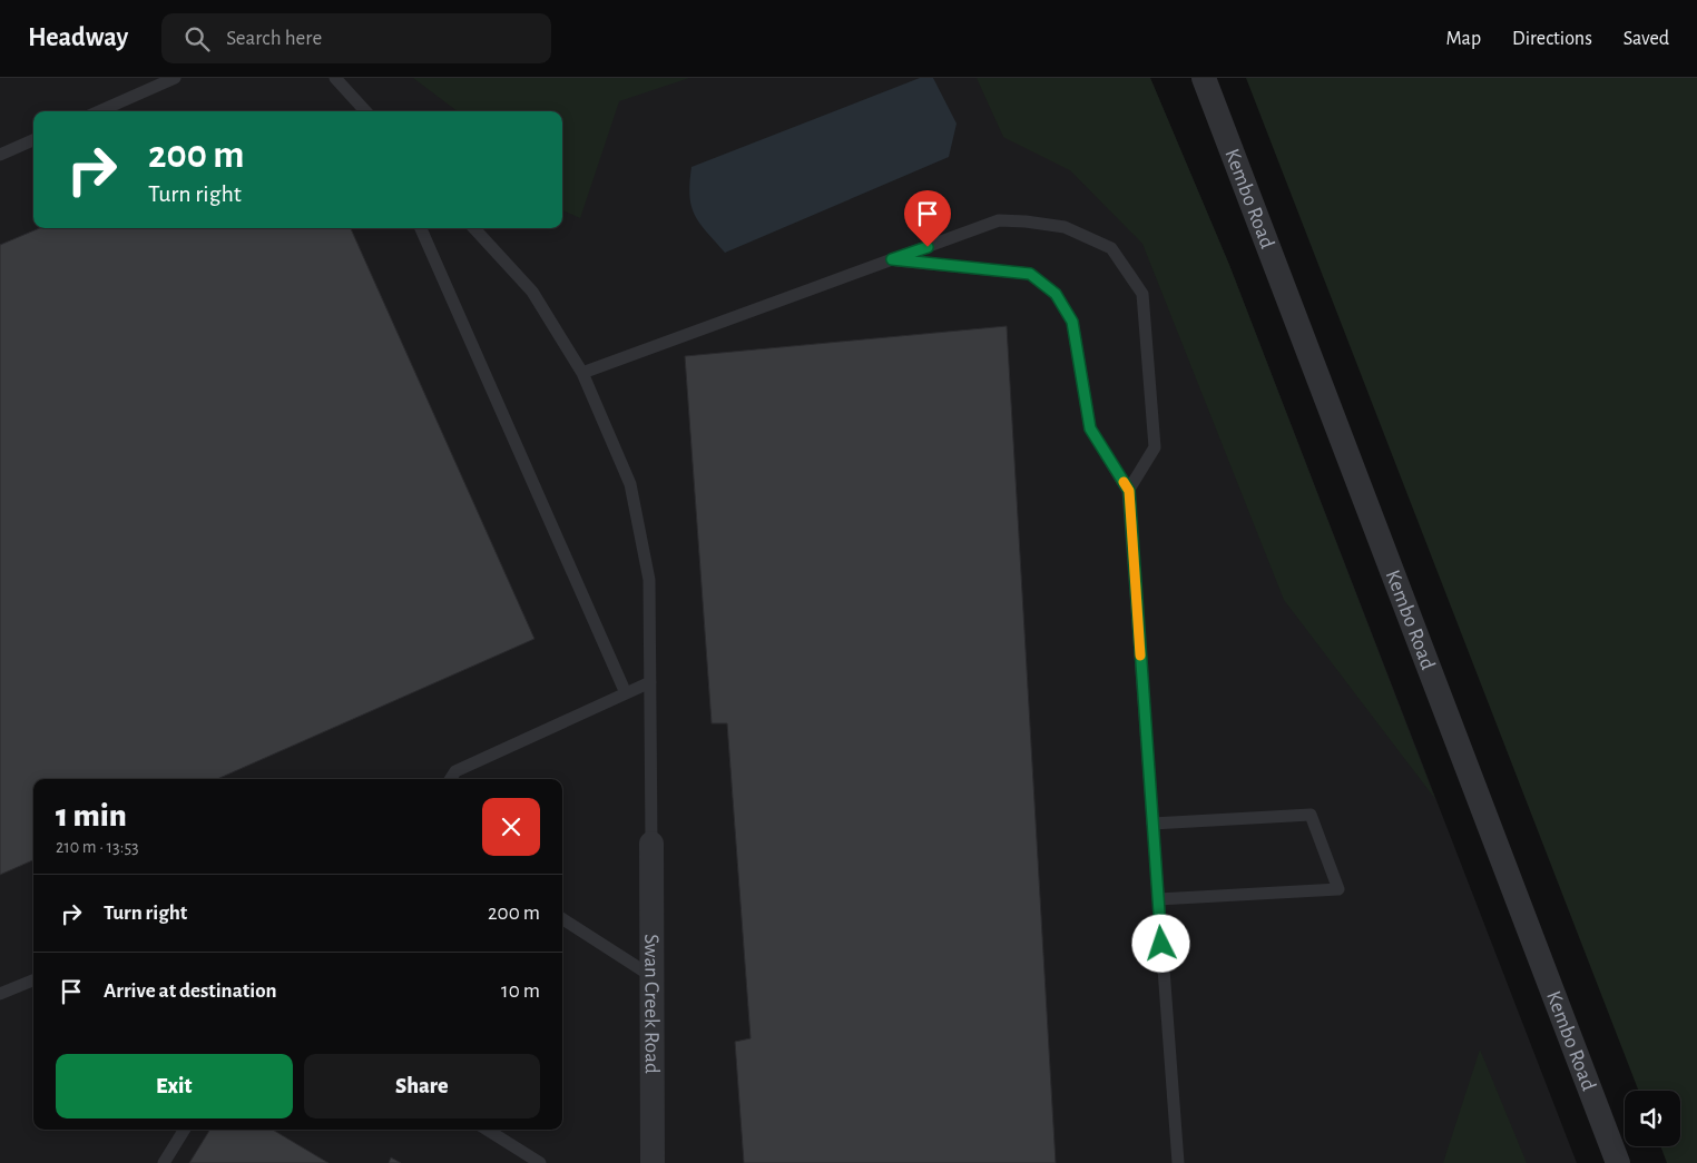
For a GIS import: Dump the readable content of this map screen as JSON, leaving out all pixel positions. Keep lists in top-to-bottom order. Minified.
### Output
{"streets":{"street":["Kembo Road","Swan Creek Road"]},"page":{"header":"Headway","search":"Search here","nav":["Map","Directions","Saved"],"turn":["200 m","Turn right"],"heading":["1 min","210 m · 13:53"],"list":[{"name":"Turn right","value":"200 m"},{"name":"Arrive at destination","value":"10 m"}],"buttons":["Exit","Share"]}}
